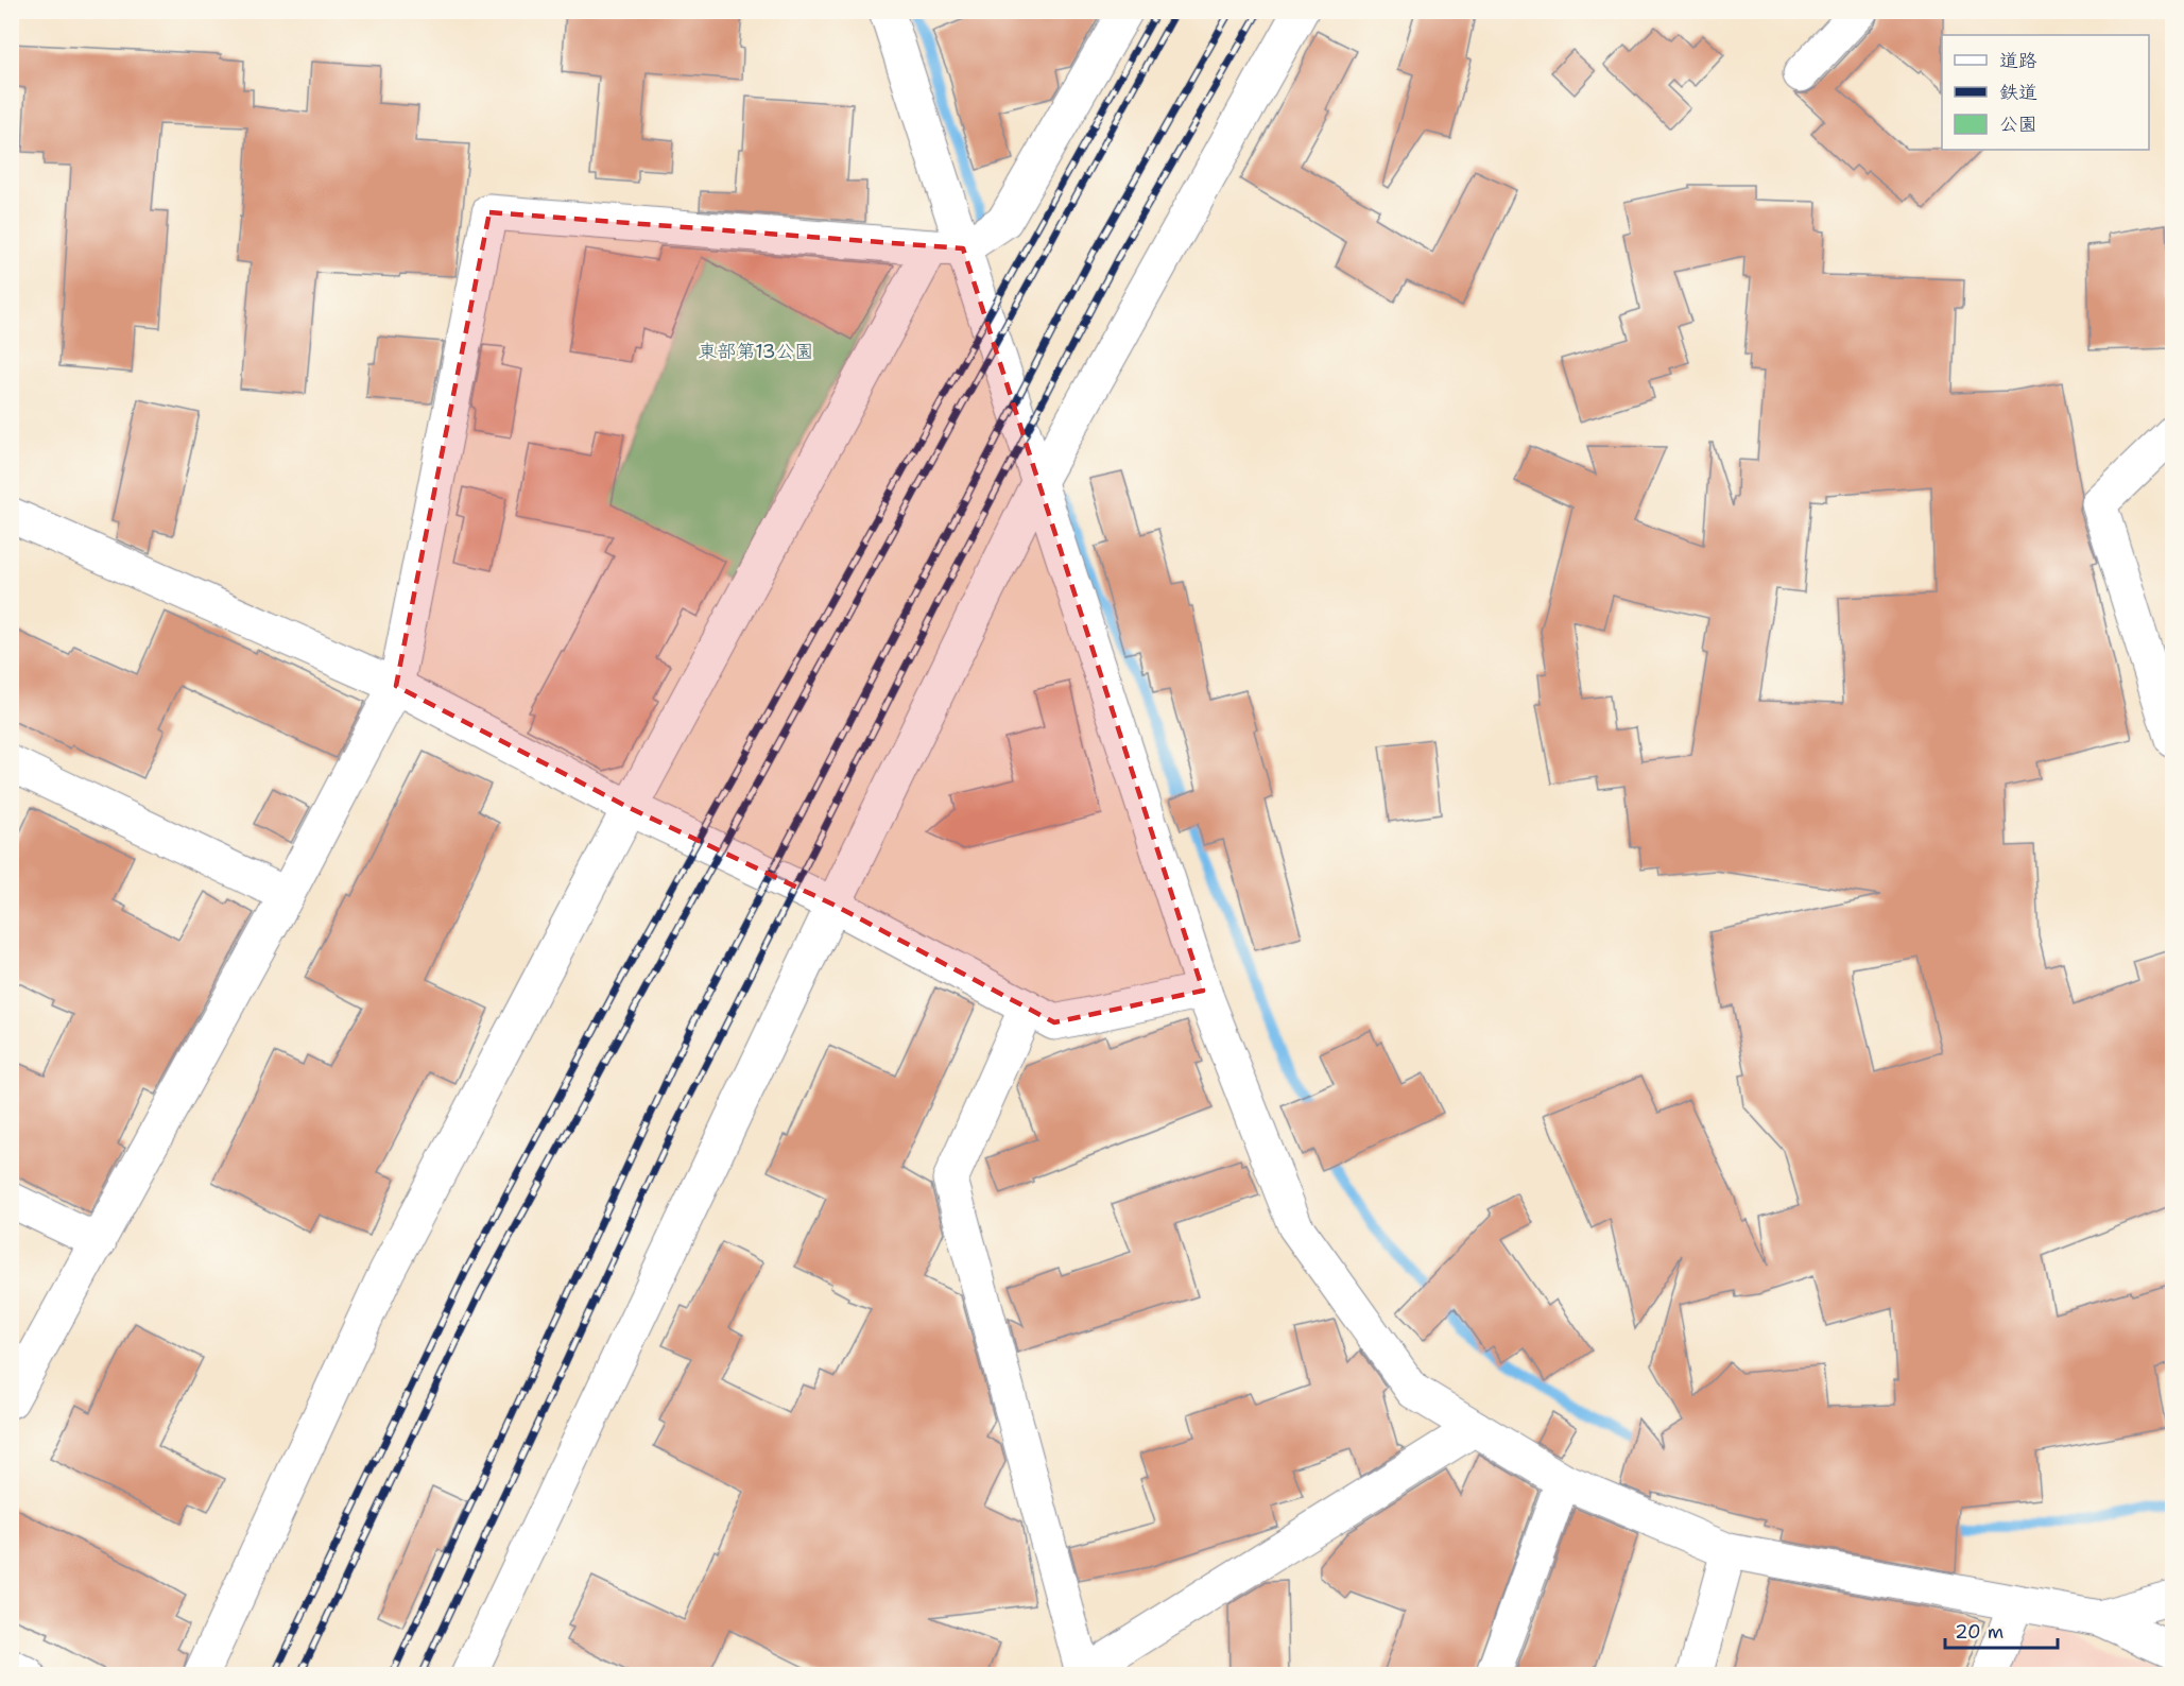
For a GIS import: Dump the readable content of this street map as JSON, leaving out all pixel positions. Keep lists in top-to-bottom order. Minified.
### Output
{"parks":["東部第13公園"],"legend":["道路","鉄道","公園"],"scale_bar":"20 m"}
